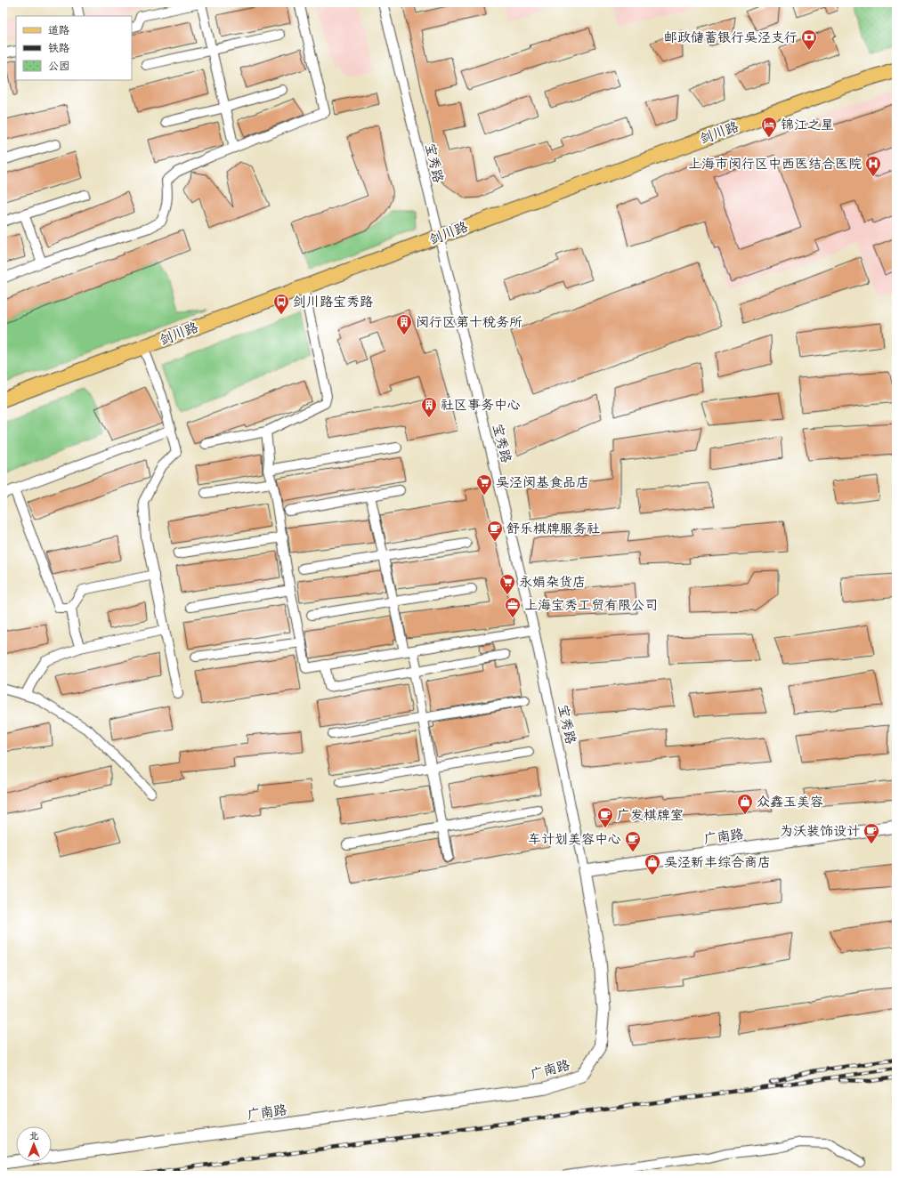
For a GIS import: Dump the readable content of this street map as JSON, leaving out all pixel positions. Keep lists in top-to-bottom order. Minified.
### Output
{"streets":{"main road":["剑川路"],"street":["宝秀路","广南路"]},"crossings":[["剑川路","宝秀路"],["宝秀路","广南路"]],"places":{"bank":["邮政储蓄银行吴泾支行"],"hotel":["锦江之星"],"hospital":["上海市闵行区中西医结合医院"],"bus stop":["剑川路宝秀路"],"building":["闵行区第十税务所","社区事务中心"],"supermarket":["吴泾闵基食品店","永娟杂货店"],"cafe":["舒乐棋牌服务社","广发棋牌室","为沃装饰设计","车计划美容中心"],"office":["上海宝秀工贸有限公司"],"shop":["众鑫玉美容","吴泾新丰综合商店"]},"legend":["道路","铁路","公园"],"north":"top"}
